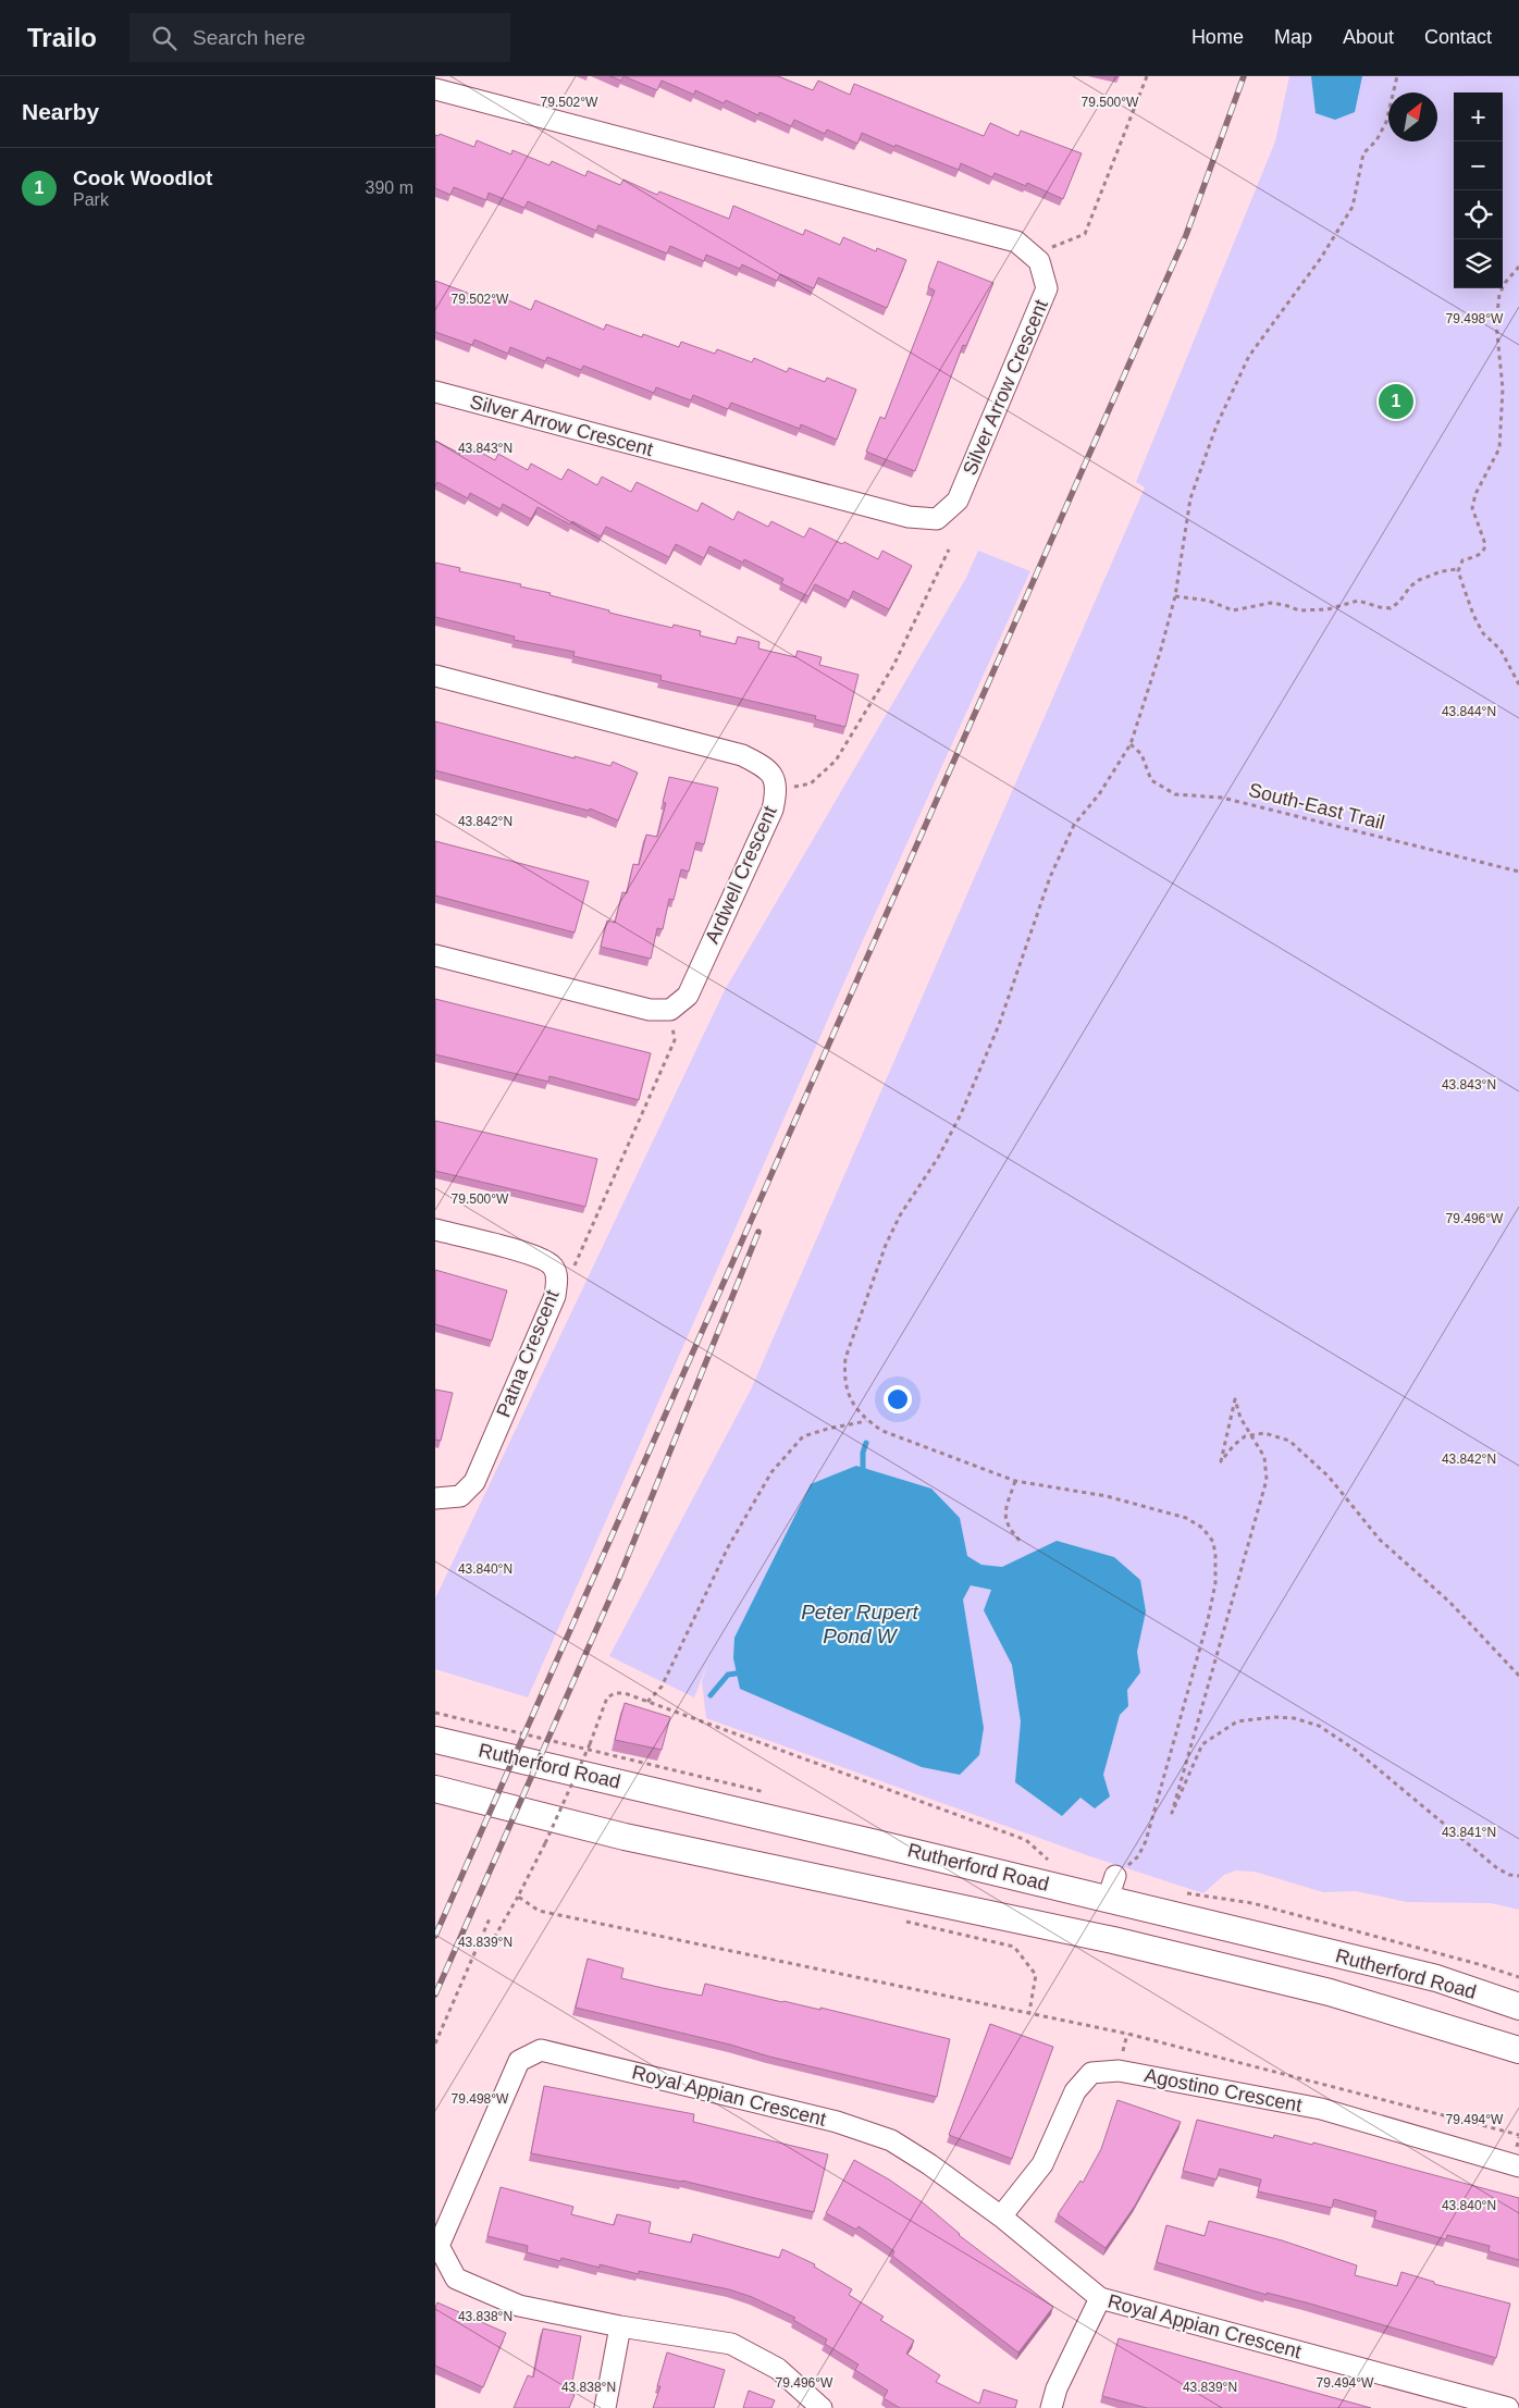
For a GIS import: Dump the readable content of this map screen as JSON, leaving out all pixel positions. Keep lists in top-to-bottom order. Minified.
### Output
{"streets":{"main road":["Rutherford Road"],"street":["Silver Arrow Crescent","Ardwell Crescent","Patna Crescent","Agostino Crescent","Royal Appian Crescent"],"path":["South-East Trail"]},"crossings":[["Agostino Crescent","Royal Appian Crescent"]],"water":["Peter Rupert Pond W"],"north":"top right","page":{"header":"Trailo","search":"Search here","nav":["Home","Map","About","Contact"],"heading":"Nearby","map_buttons":["+","−"],"list":[{"mark":"1","name":"Cook Woodlot","note":"Park","value":"390 m"}],"pins":"1"},"coordinates":["79.502°W","79.500°W","79.498°W","43.843°N","43.844°N","43.842°N","79.496°W","43.840°N","43.841°N","43.839°N","79.494°W","43.838°N"]}
